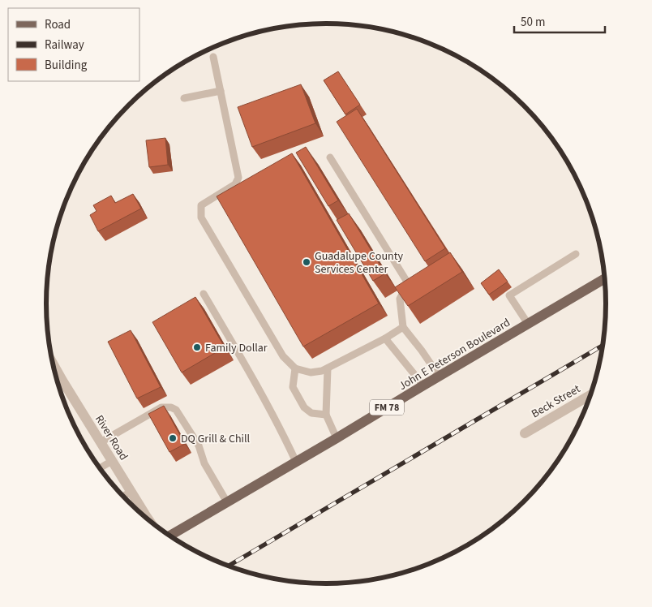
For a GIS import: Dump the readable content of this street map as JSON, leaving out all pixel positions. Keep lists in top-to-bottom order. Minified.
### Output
{"streets":{"main road":["John E Peterson Boulevard","FM 78"],"street":["Beck Street","River Road"]},"places":["Guadalupe County Services Center","Family Dollar","DQ Grill & Chill"],"legend":["Road","Railway","Building"],"scale_bar":"50 m"}
